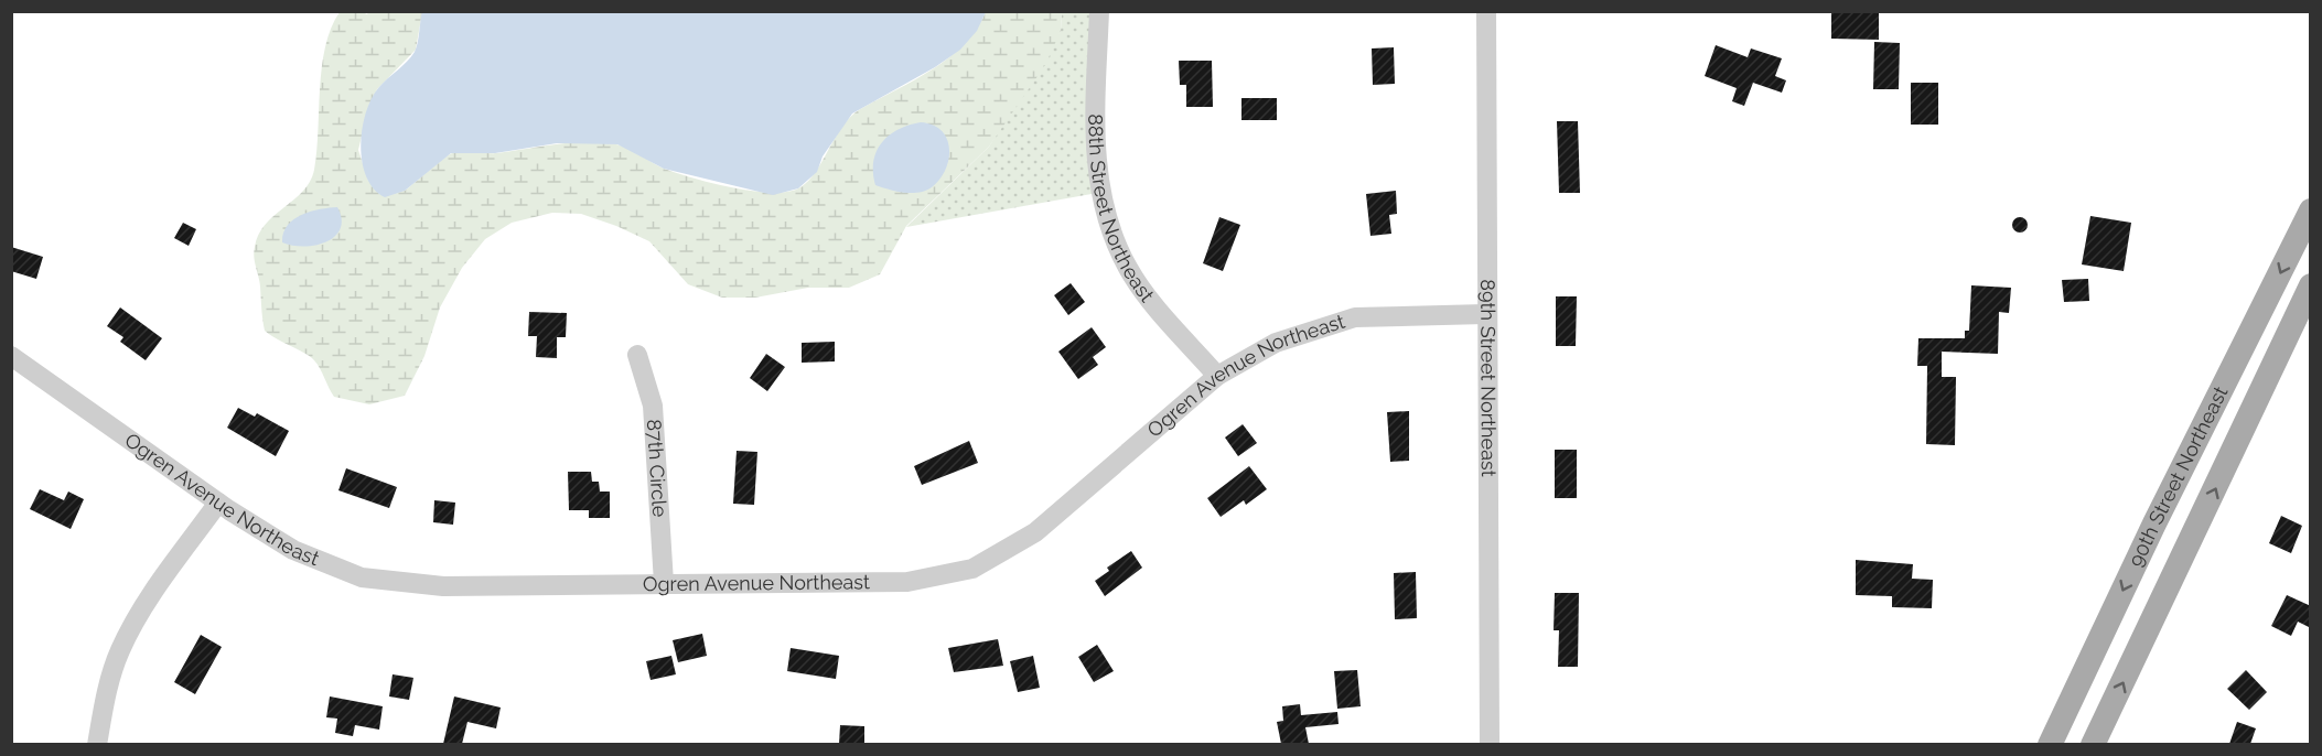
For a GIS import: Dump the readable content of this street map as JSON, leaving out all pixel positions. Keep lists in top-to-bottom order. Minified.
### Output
{"streets":{"main road":["90th Street Northeast"],"street":["88th Street Northeast","89th Street Northeast","Ogren Avenue Northeast","87th Circle"]},"crossings":[["88th Street Northeast","Ogren Avenue Northeast"],["89th Street Northeast","Ogren Avenue Northeast"],["Ogren Avenue Northeast","87th Circle"]]}
